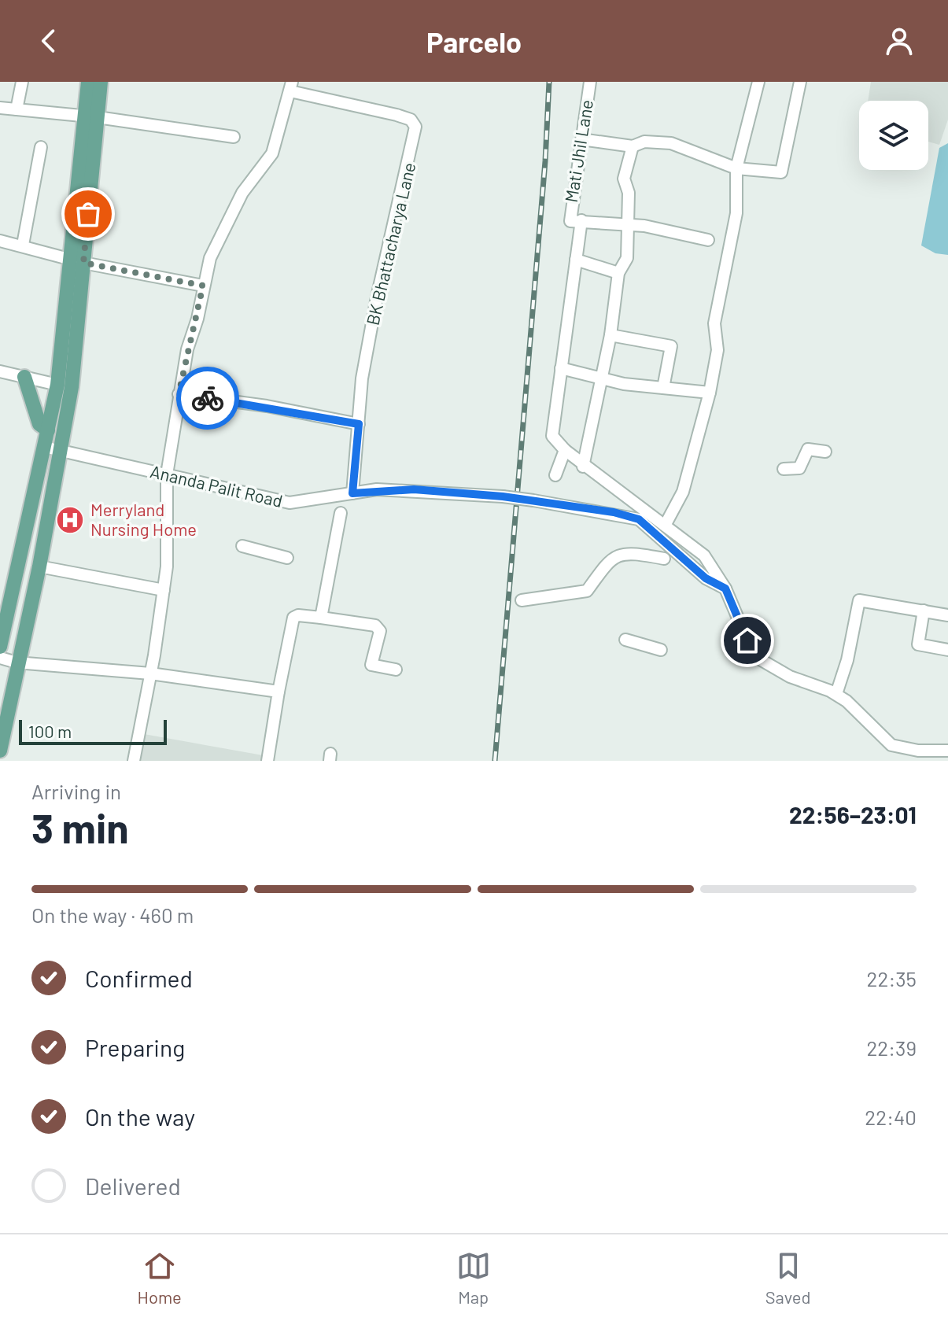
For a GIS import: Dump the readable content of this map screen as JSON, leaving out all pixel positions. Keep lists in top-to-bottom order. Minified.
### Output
{"streets":{"street":["Mati Jhil Lane","BK Bhattacharya Lane","Ananda Palit Road"]},"crossings":[["BK Bhattacharya Lane","Ananda Palit Road"]],"places":{"hospital":["Merryland Nursing Home"]},"scale_bar":"100 m","page":{"header":"Parcelo","scale":"100 m","heading":["3 min","Arriving in","22:56–23:01"],"bar":"On the way · 460 m","list":[["Confirmed","22:35"],["Preparing","22:39"],["On the way","22:40"],"Delivered"],"tabs":["Home","Map","Saved"]}}
